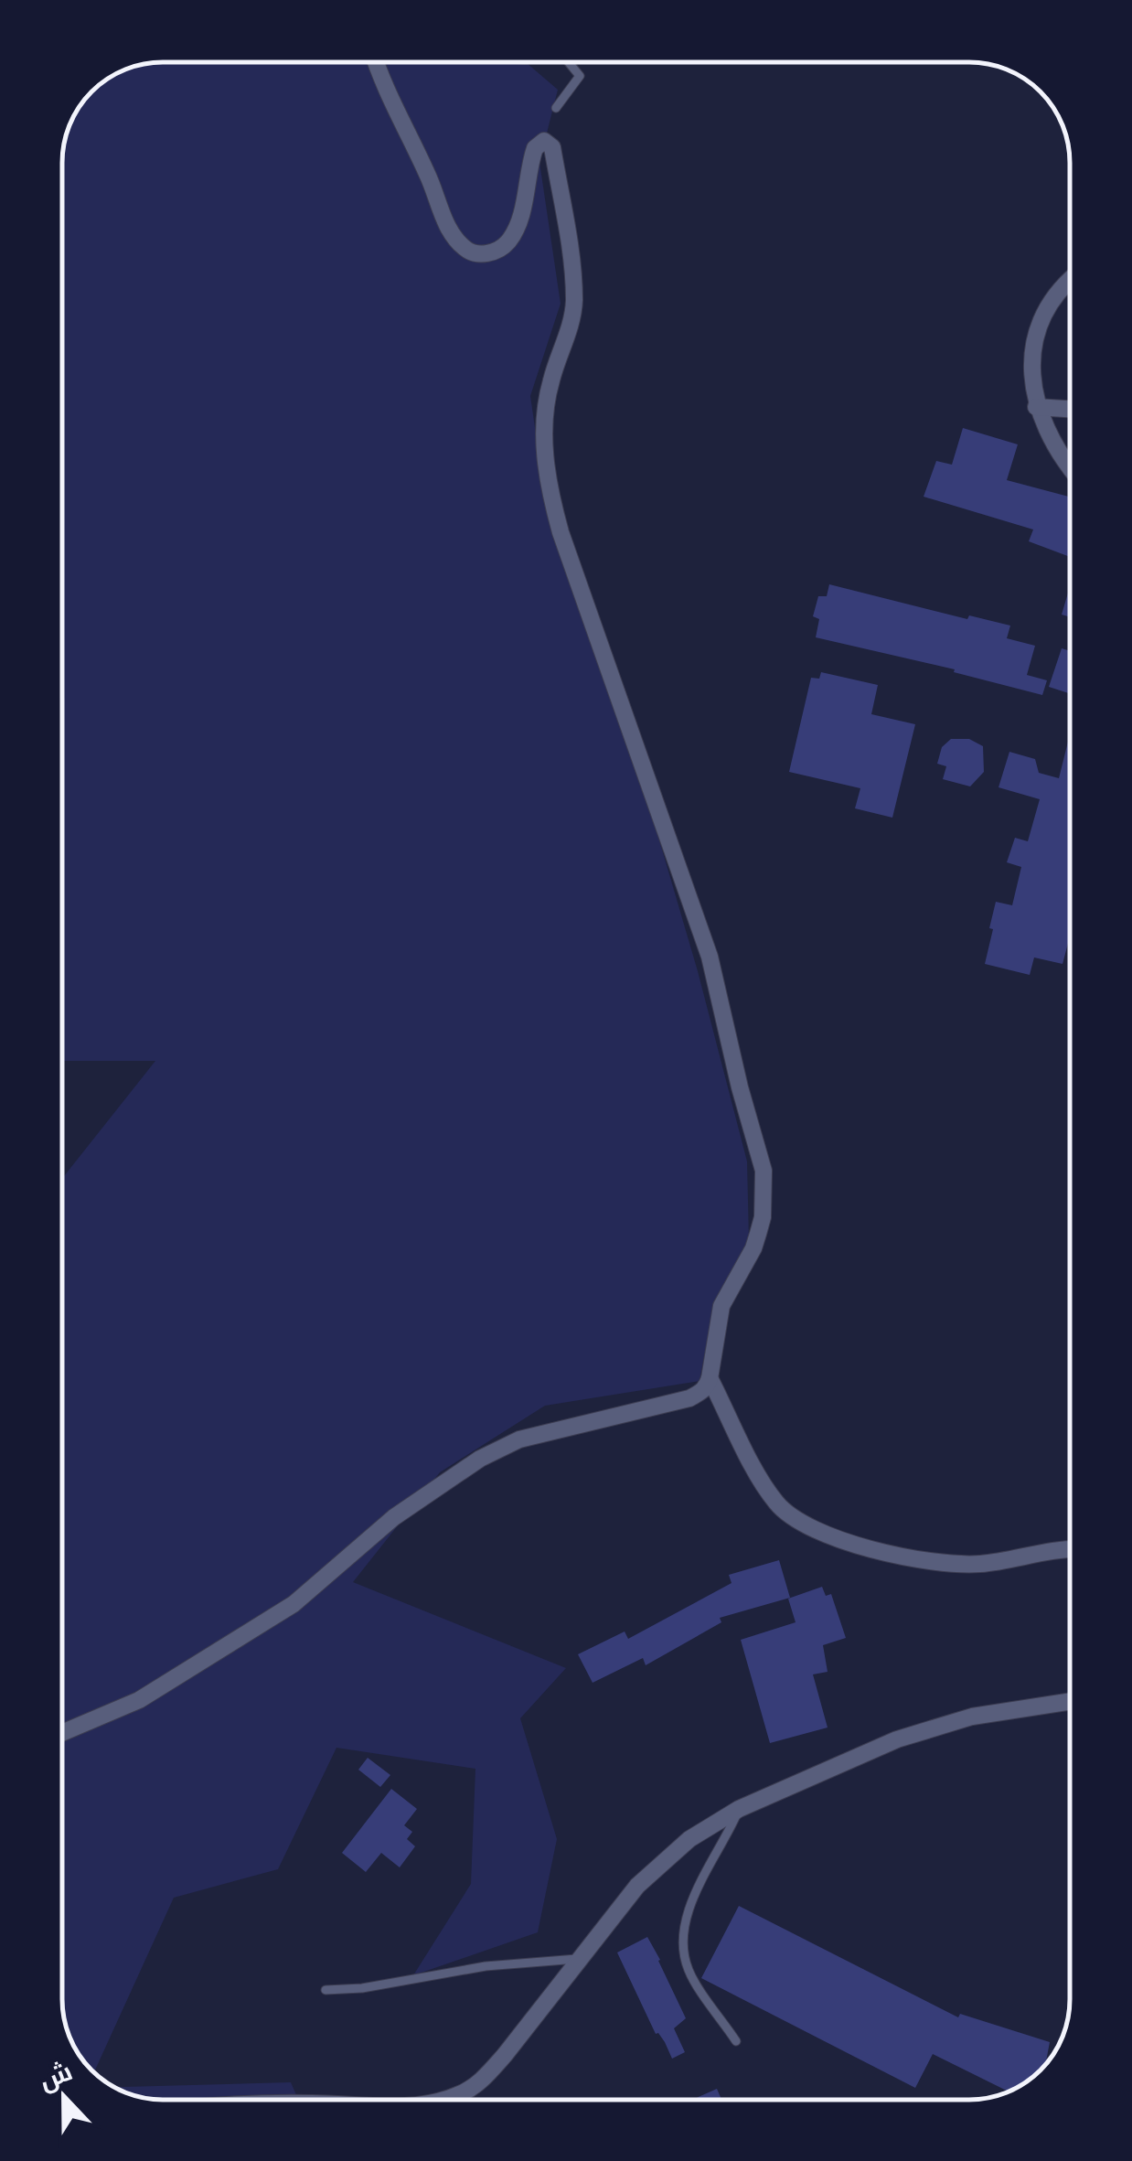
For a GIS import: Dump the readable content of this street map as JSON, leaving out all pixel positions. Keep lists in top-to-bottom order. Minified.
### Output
{"north":"top"}
